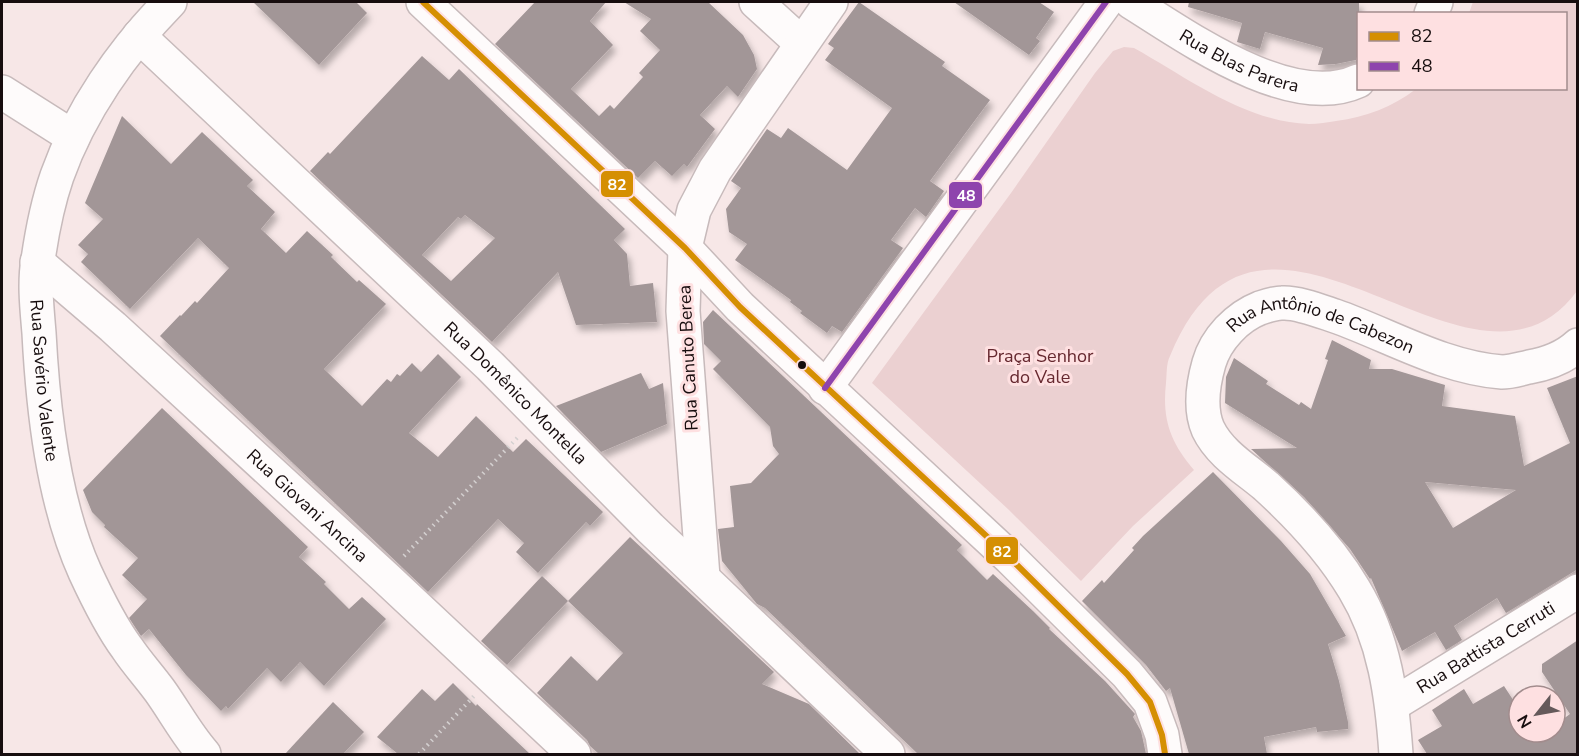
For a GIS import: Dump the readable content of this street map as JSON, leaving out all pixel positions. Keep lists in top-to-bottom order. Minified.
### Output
{"streets":{"street":["Rua Blas Parera","Rua Antônio de Cabezon","Rua Canuto Berea","Rua Savério Valente","Rua Domênico Montella","Rua Giovani Ancina","Rua Battista Cerruti"]},"crossings":[["Rua Antônio de Cabezon","Rua Battista Cerruti"],["Rua Canuto Berea","Rua Domênico Montella"],["Rua Savério Valente","Rua Domênico Montella"],["Rua Savério Valente","Rua Giovani Ancina"]],"parks":["Praça Senhor do Vale"],"lines":["transit line 82","transit line 48"],"legend":["82","48"],"north":"bottom left"}
